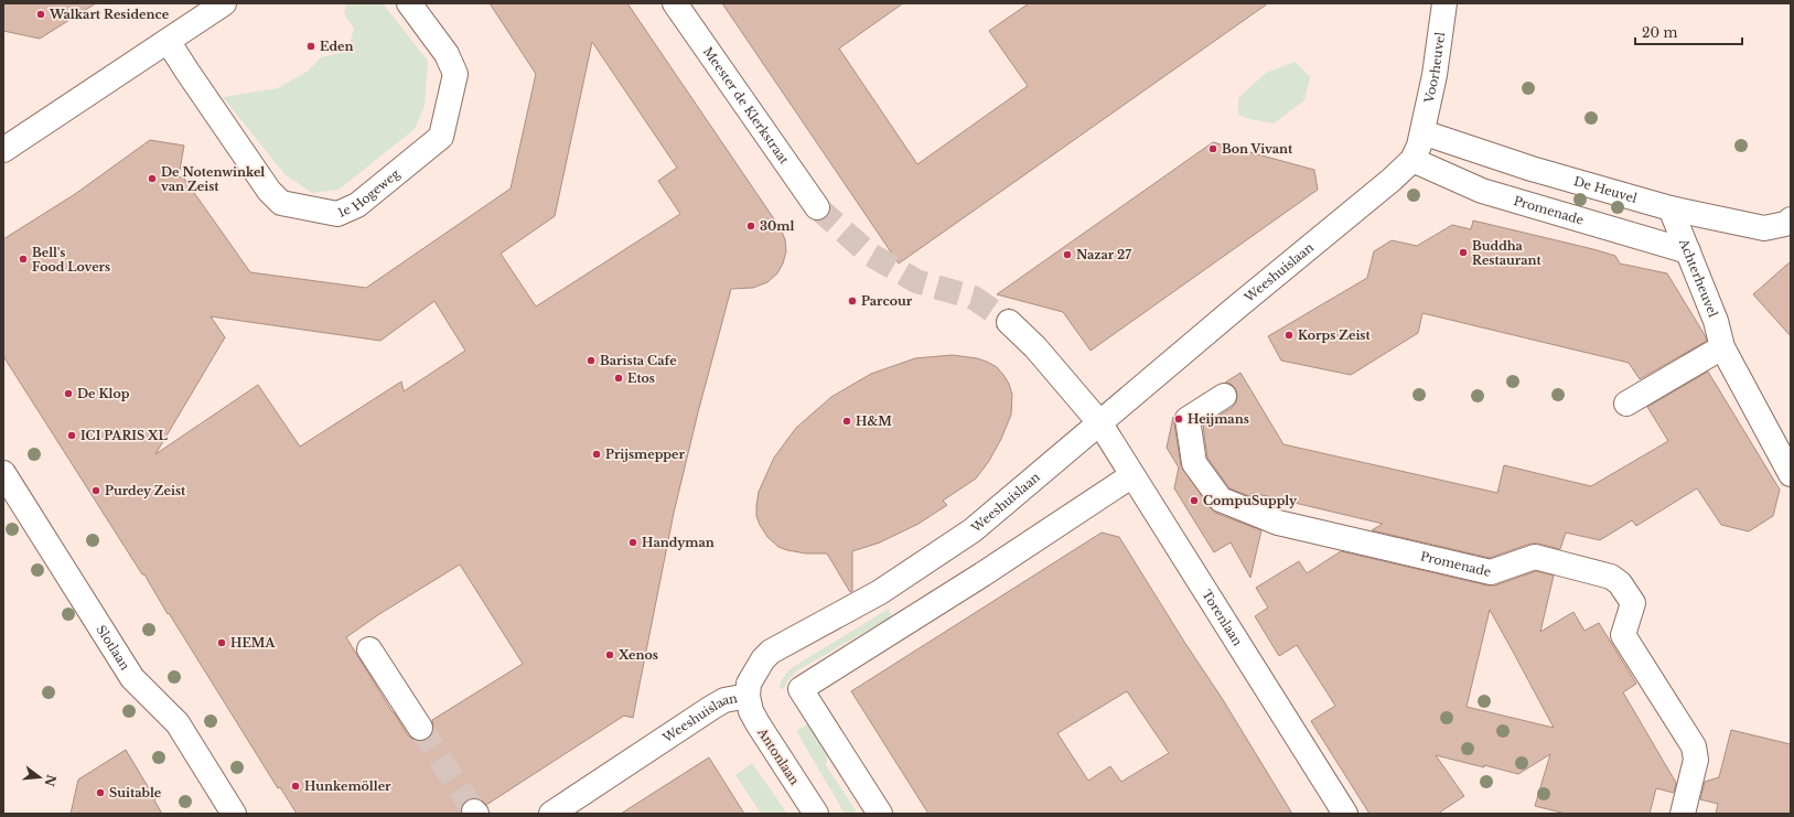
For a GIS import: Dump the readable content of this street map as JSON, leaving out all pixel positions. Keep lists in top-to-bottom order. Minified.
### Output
{"streets":{"street":["Voorheuvel","Meester de Klerkstraat","De Heuvel","1e Hogeweg","Promenade","Weeshuislaan","Achterheuvel","Torenlaan","Slotlaan","Antonlaan"]},"crossings":[["Voorheuvel","De Heuvel"],["Voorheuvel","Weeshuislaan"],["De Heuvel","Weeshuislaan"],["De Heuvel","Achterheuvel"],["Promenade","Weeshuislaan"],["Promenade","Achterheuvel"],["Weeshuislaan","Torenlaan"],["Weeshuislaan","Antonlaan"]],"places":["Walkart Residence","Eden","Bon Vivant","De Notenwinkel van Zeist","30ml","Buddha Restaurant","Nazar 27","Bell's Food Lovers","Parcour","Korps Zeist","Barista Cafe","Etos","De Klop","Heijmans","H&M","ICI PARIS XL","Prijsmepper","Purdey Zeist","CompuSupply","Handyman","HEMA","Xenos","Hunkemöller","Suitable"],"scale_bar":"20 m","north":"right"}
